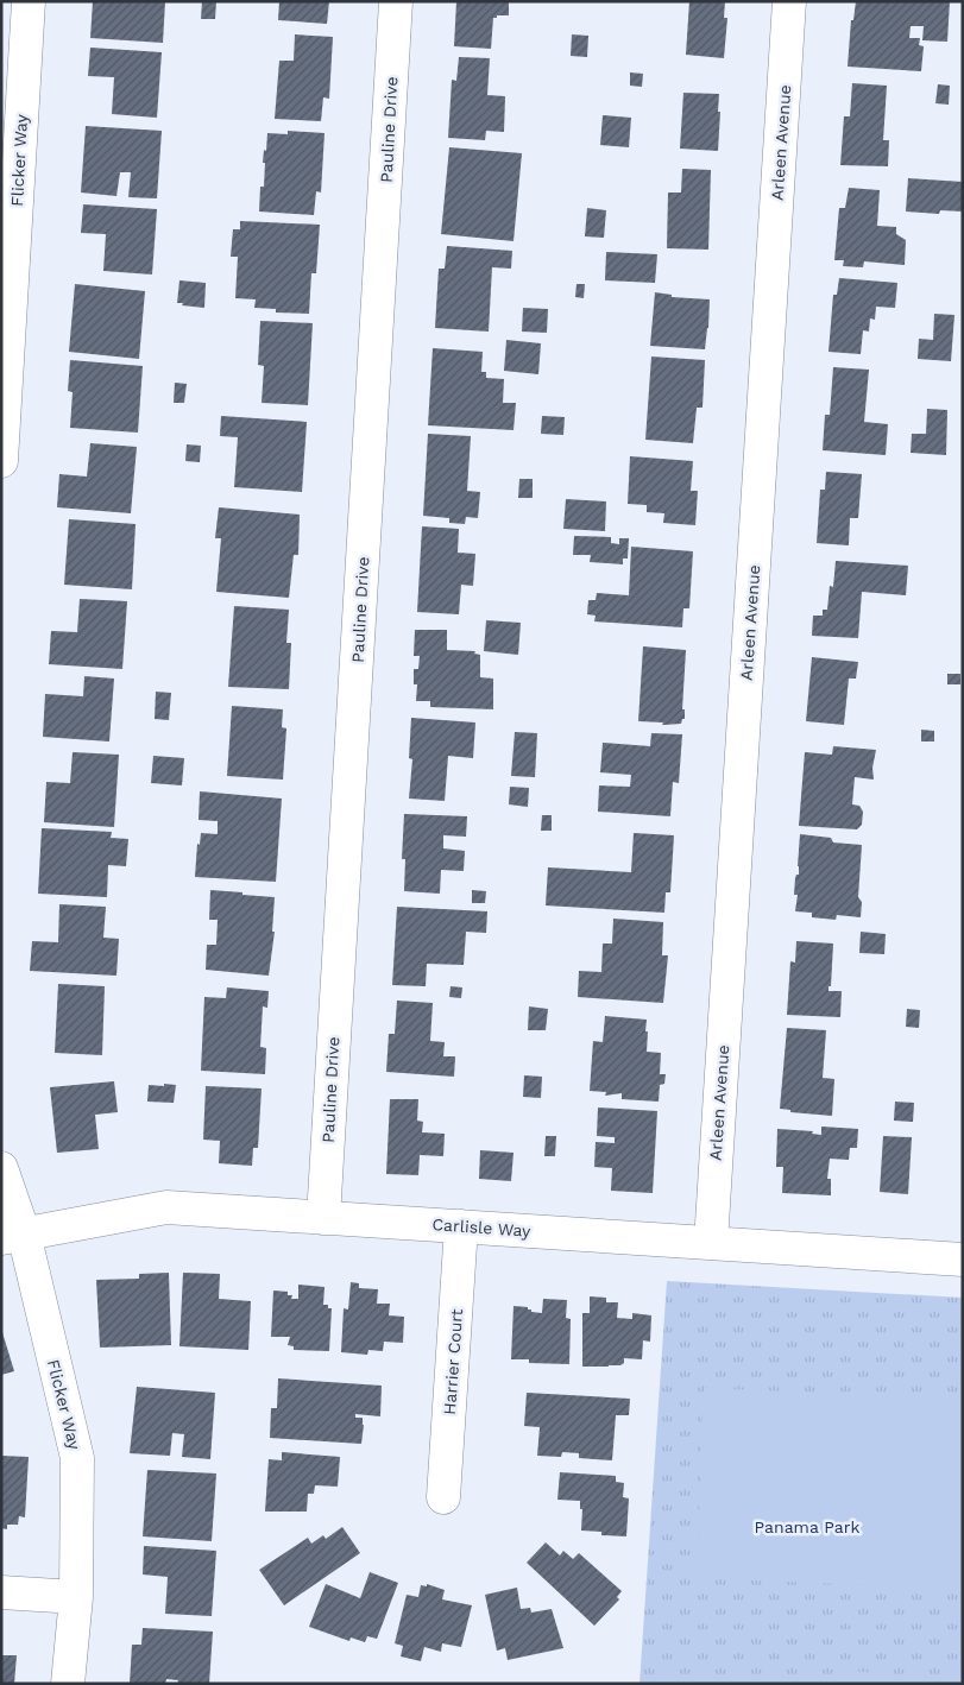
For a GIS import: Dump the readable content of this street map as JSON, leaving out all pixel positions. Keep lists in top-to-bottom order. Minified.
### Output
{"streets":{"street":["Pauline Drive","Arleen Avenue","Flicker Way","Carlisle Way","Harrier Court"]},"crossings":[["Pauline Drive","Carlisle Way"],["Arleen Avenue","Carlisle Way"],["Flicker Way","Carlisle Way"],["Carlisle Way","Harrier Court"]],"parks":["Panama Park"]}
